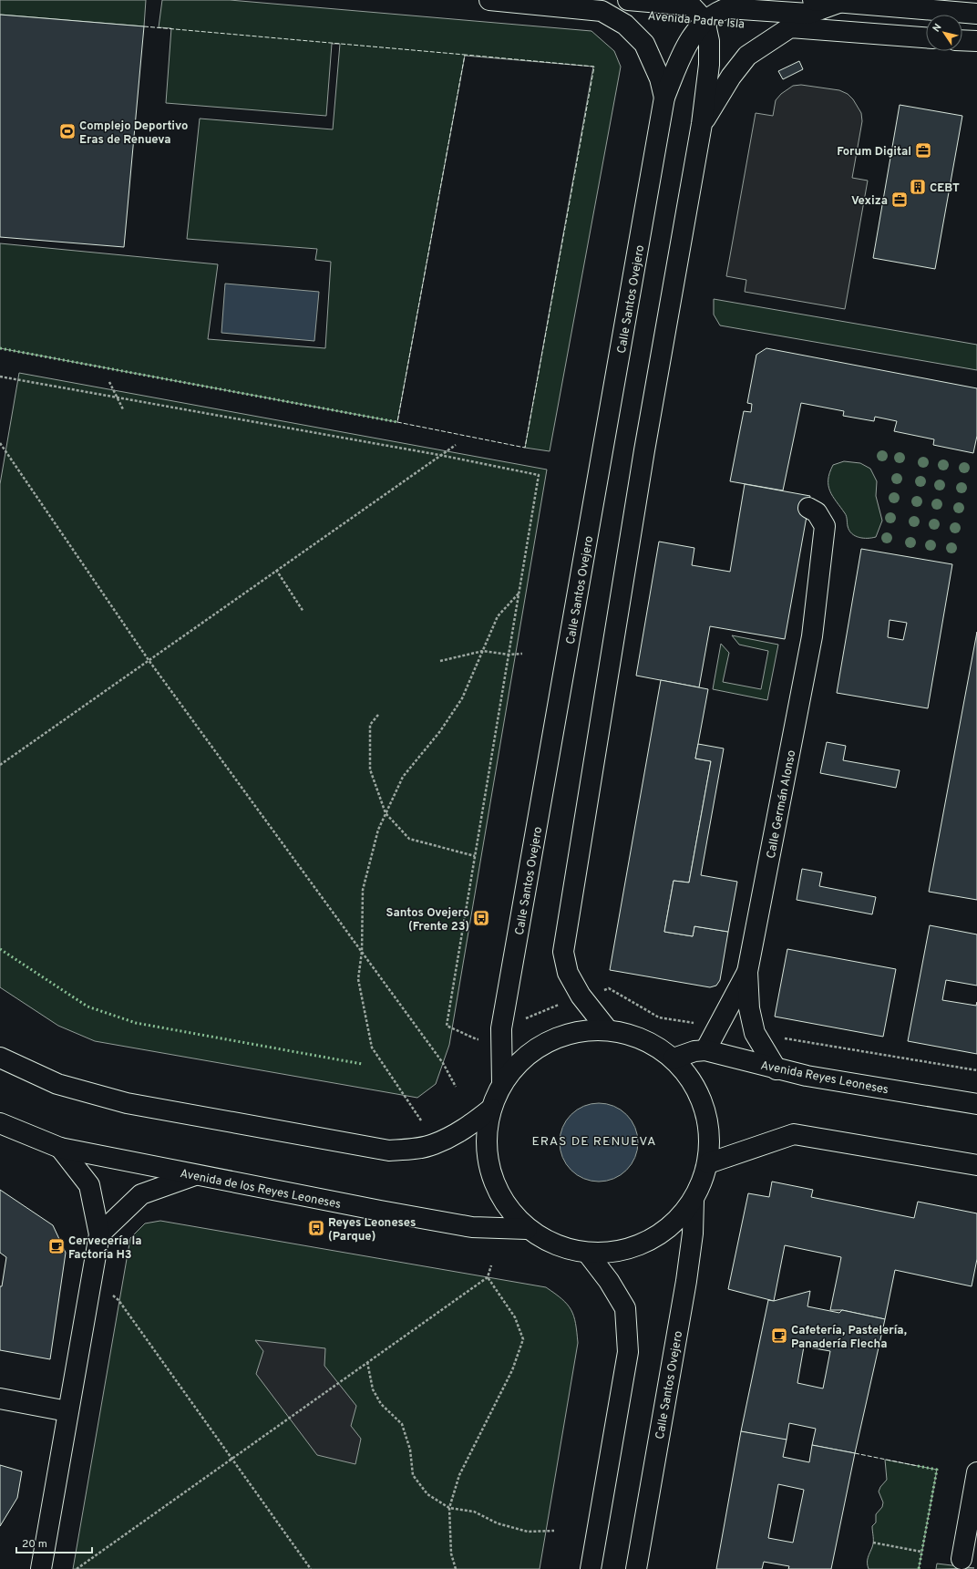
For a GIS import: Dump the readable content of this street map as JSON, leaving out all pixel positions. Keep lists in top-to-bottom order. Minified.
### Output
{"streets":{"street":["Avenida Padre Isla","Calle Santos Ovejero","Calle Germán Alonso","Avenida Reyes Leoneses","Avenida de los Reyes Leoneses"]},"crossings":[["Avenida Padre Isla","Calle Santos Ovejero"],["Calle Germán Alonso","Avenida Reyes Leoneses"]],"districts":["ERAS DE RENUEVA"],"places":{"sports":["Complejo Deportivo Eras de Renueva"],"office":["Forum Digital","Vexiza"],"building":["CEBT"],"bus stop":["Santos Ovejero (Frente 23)","Reyes Leoneses (Parque)"],"cafe":["Cervecería la Factoría H3","Cafetería, Pastelería, Panadería Flecha"]},"scale_bar":"20 m","north":"top left"}
